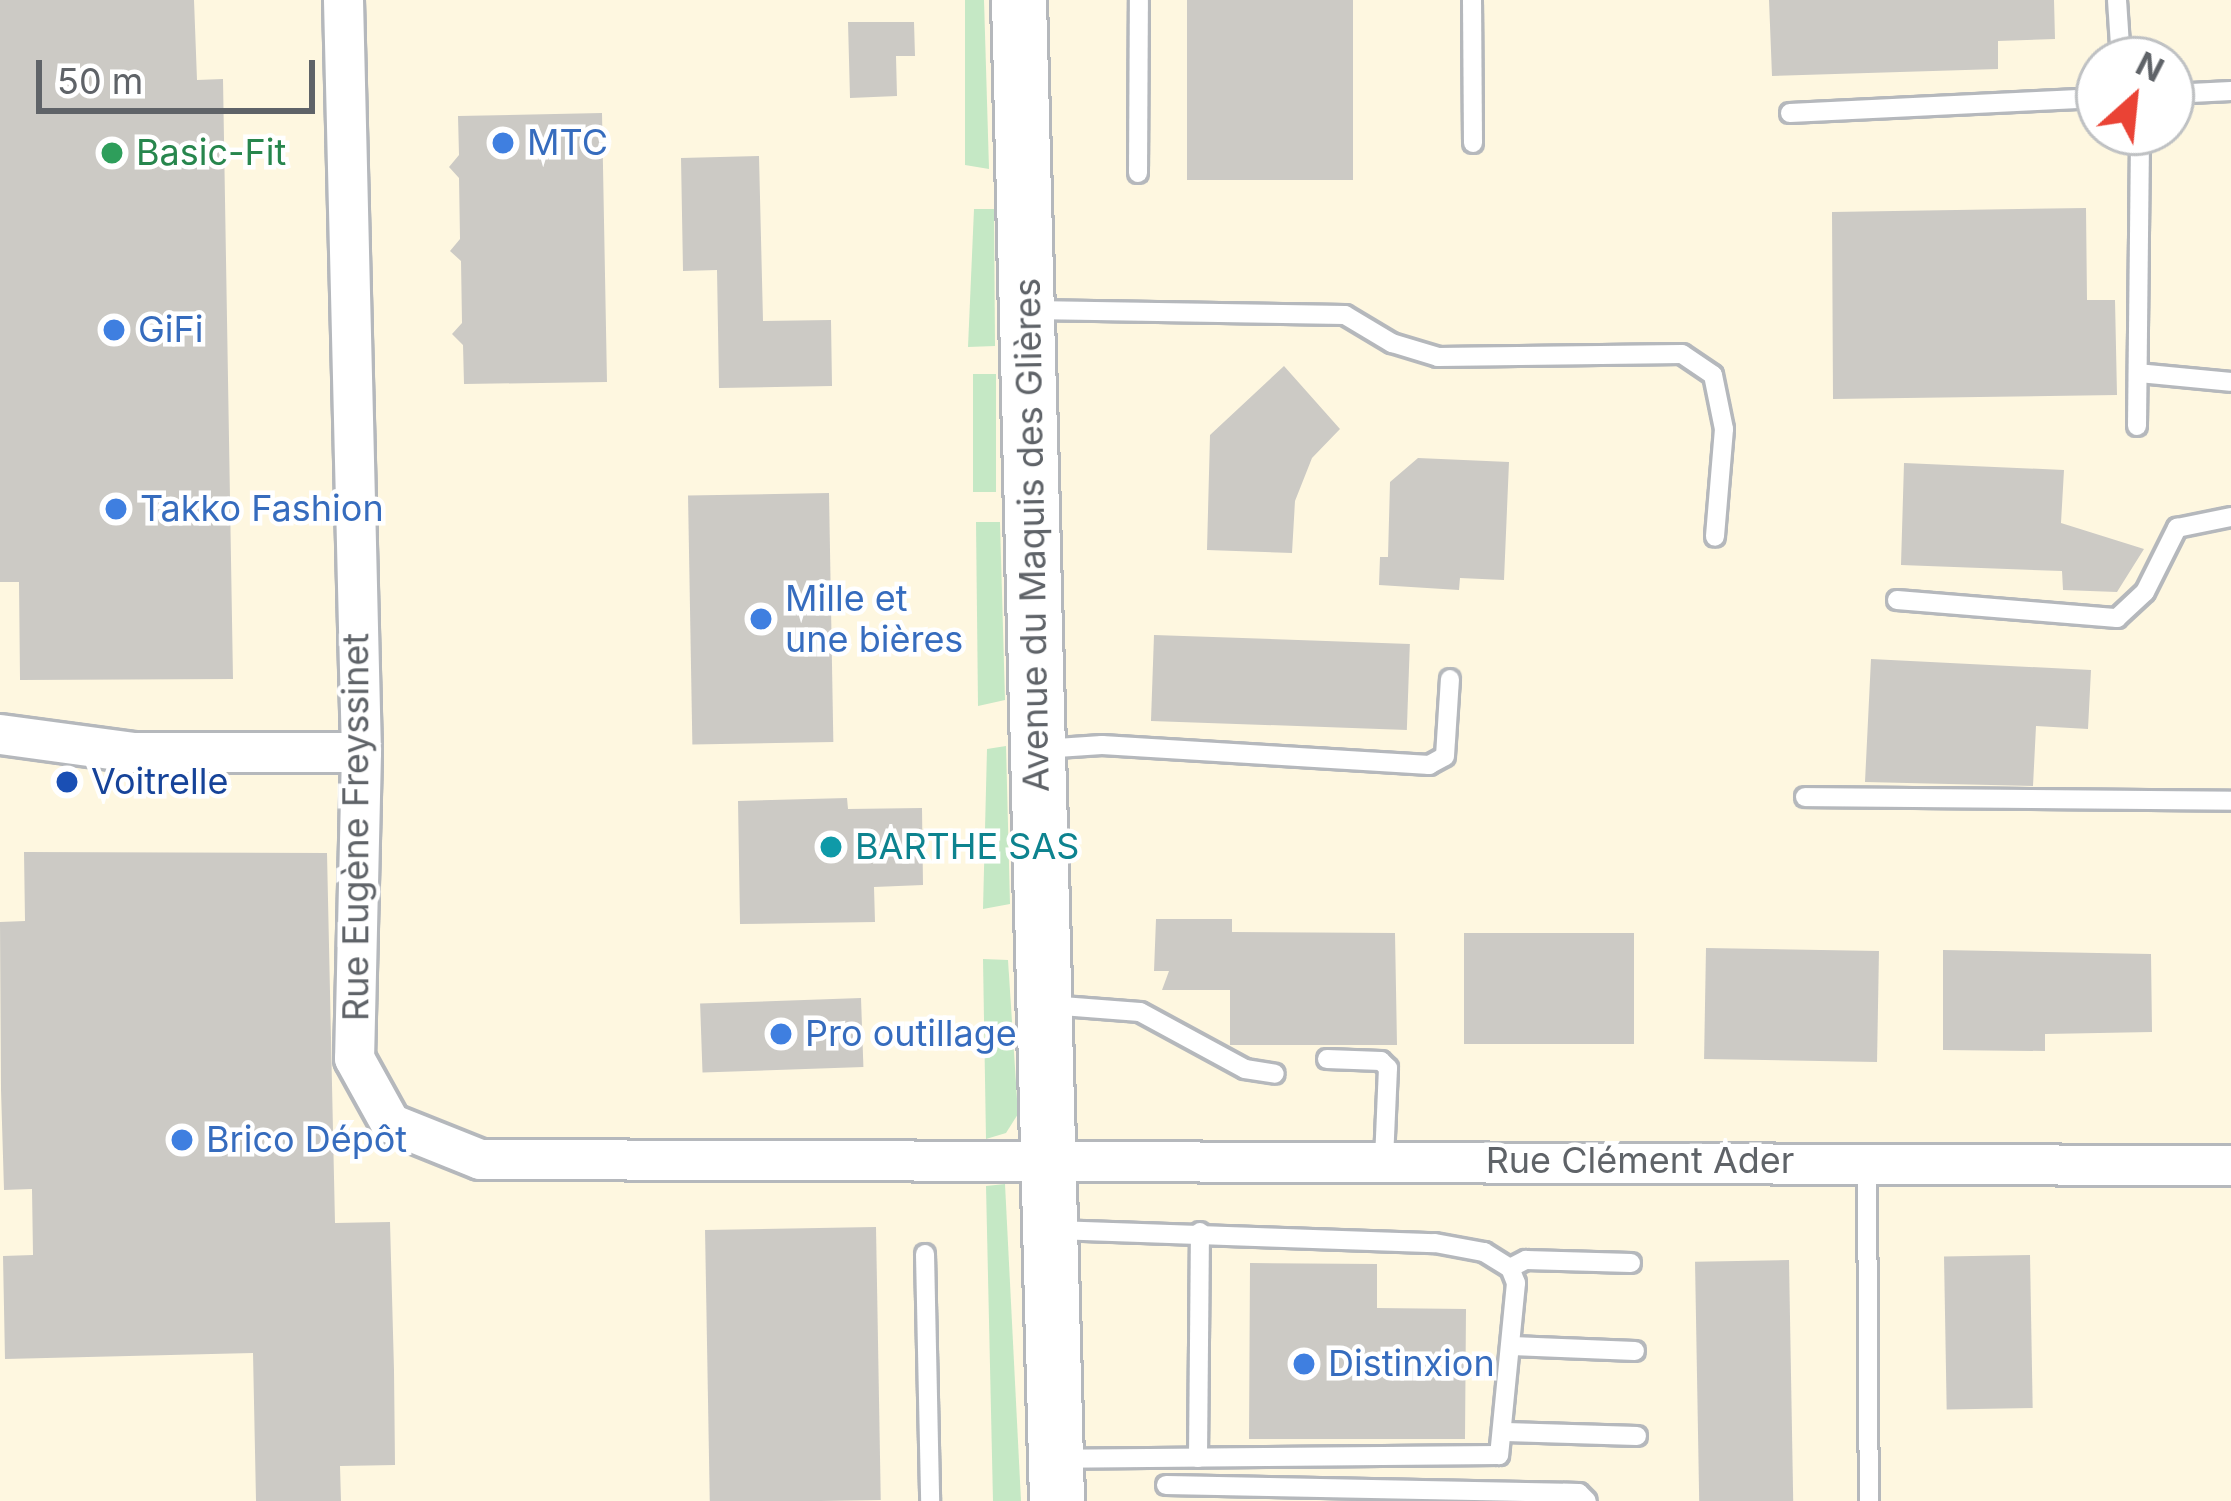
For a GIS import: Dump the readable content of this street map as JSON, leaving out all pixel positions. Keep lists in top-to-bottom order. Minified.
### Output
{"streets":{"main road":["Avenue du Maquis des Glières"],"street":["Rue Eugène Freyssinet","Rue Clément Ader"]},"crossings":[["Avenue du Maquis des Glières","Rue Eugène Freyssinet"],["Avenue du Maquis des Glières","Rue Clément Ader"],["Rue Eugène Freyssinet","Rue Clément Ader"]],"places":["MTC","Basic-Fit","GiFi","Takko Fashion","Mille et une bières","Voitrelle","BARTHE SAS","Pro outillage","Brico Dépôt","Distinxion"],"scale_bar":"50 m","north":"top right"}
